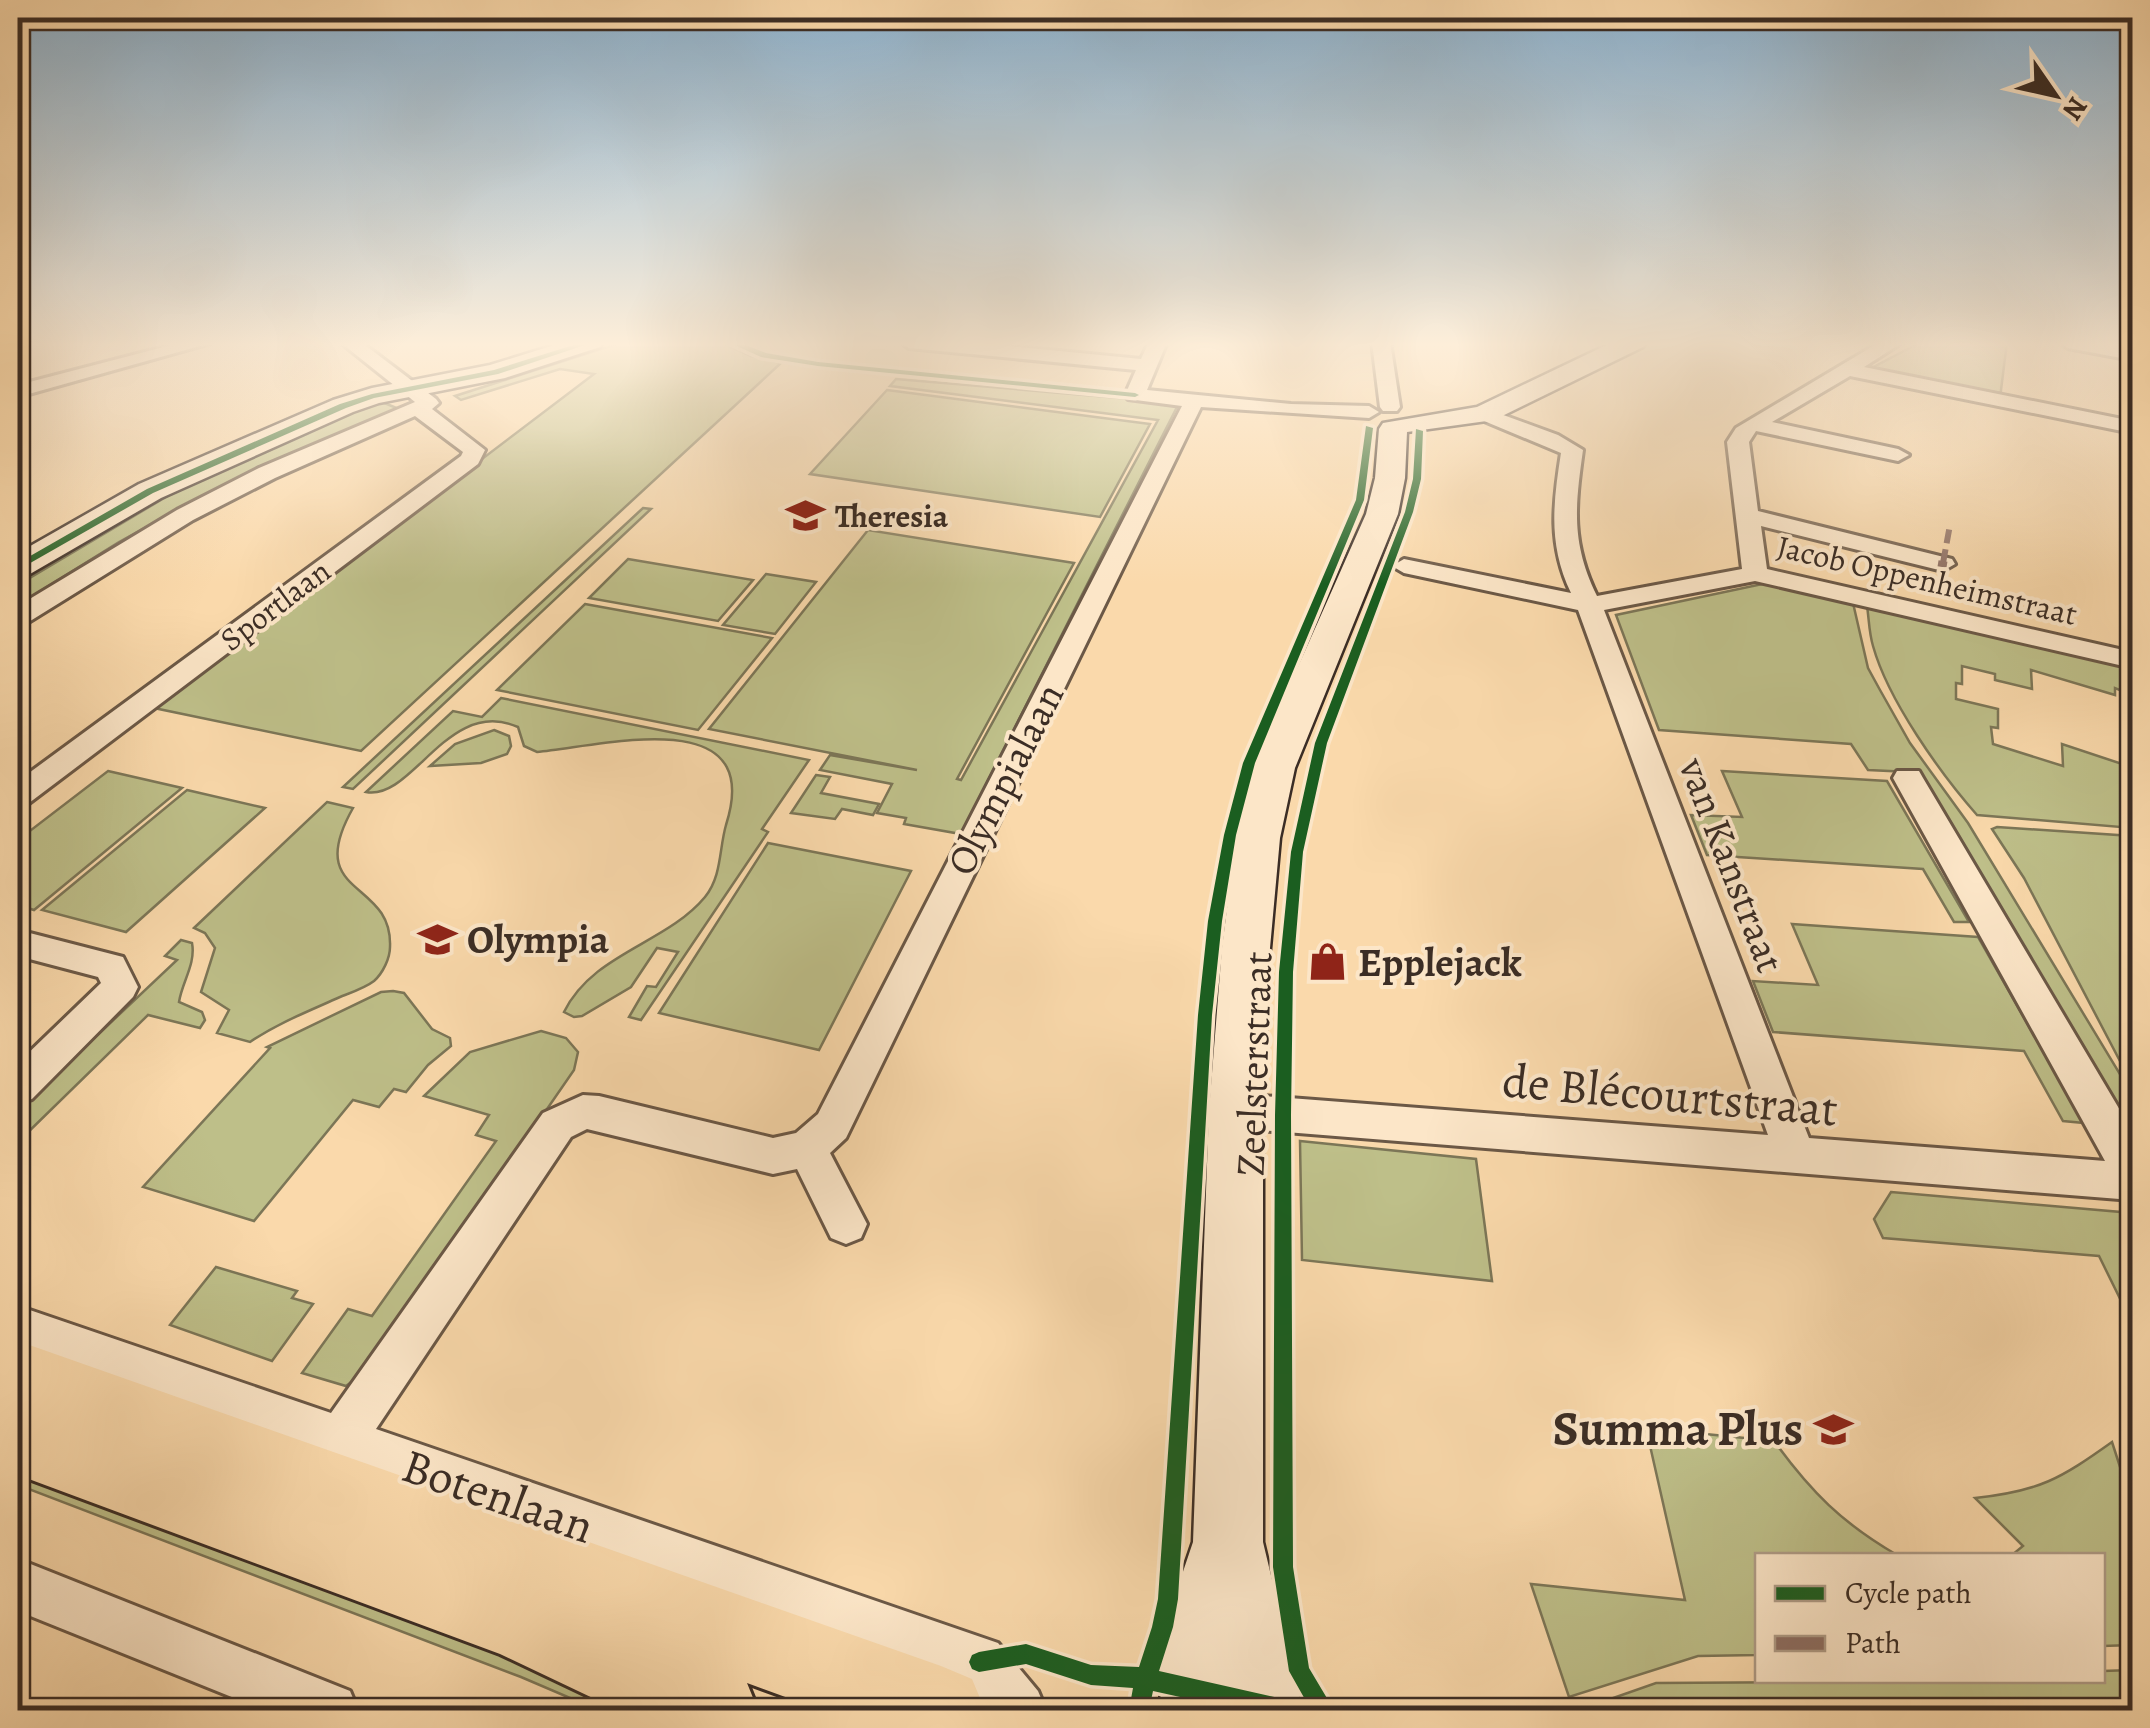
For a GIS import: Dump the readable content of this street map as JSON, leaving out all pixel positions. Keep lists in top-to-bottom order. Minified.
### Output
{"streets":{"main road":["Botenlaan"],"street":["Jacob Oppenheimstraat","Sportlaan","Olympialaan","van Kanstraat","Zeelsterstraat","de Blécourtstraat"]},"crossings":[["Jacob Oppenheimstraat","van Kanstraat"],["van Kanstraat","de Blécourtstraat"],["Zeelsterstraat","de Blécourtstraat"]],"places":{"school or university":["Theresia","Olympia","Summa Plus"],"shop":["Epplejack"]},"legend":["Cycle path","Path"],"north":"bottom right"}
